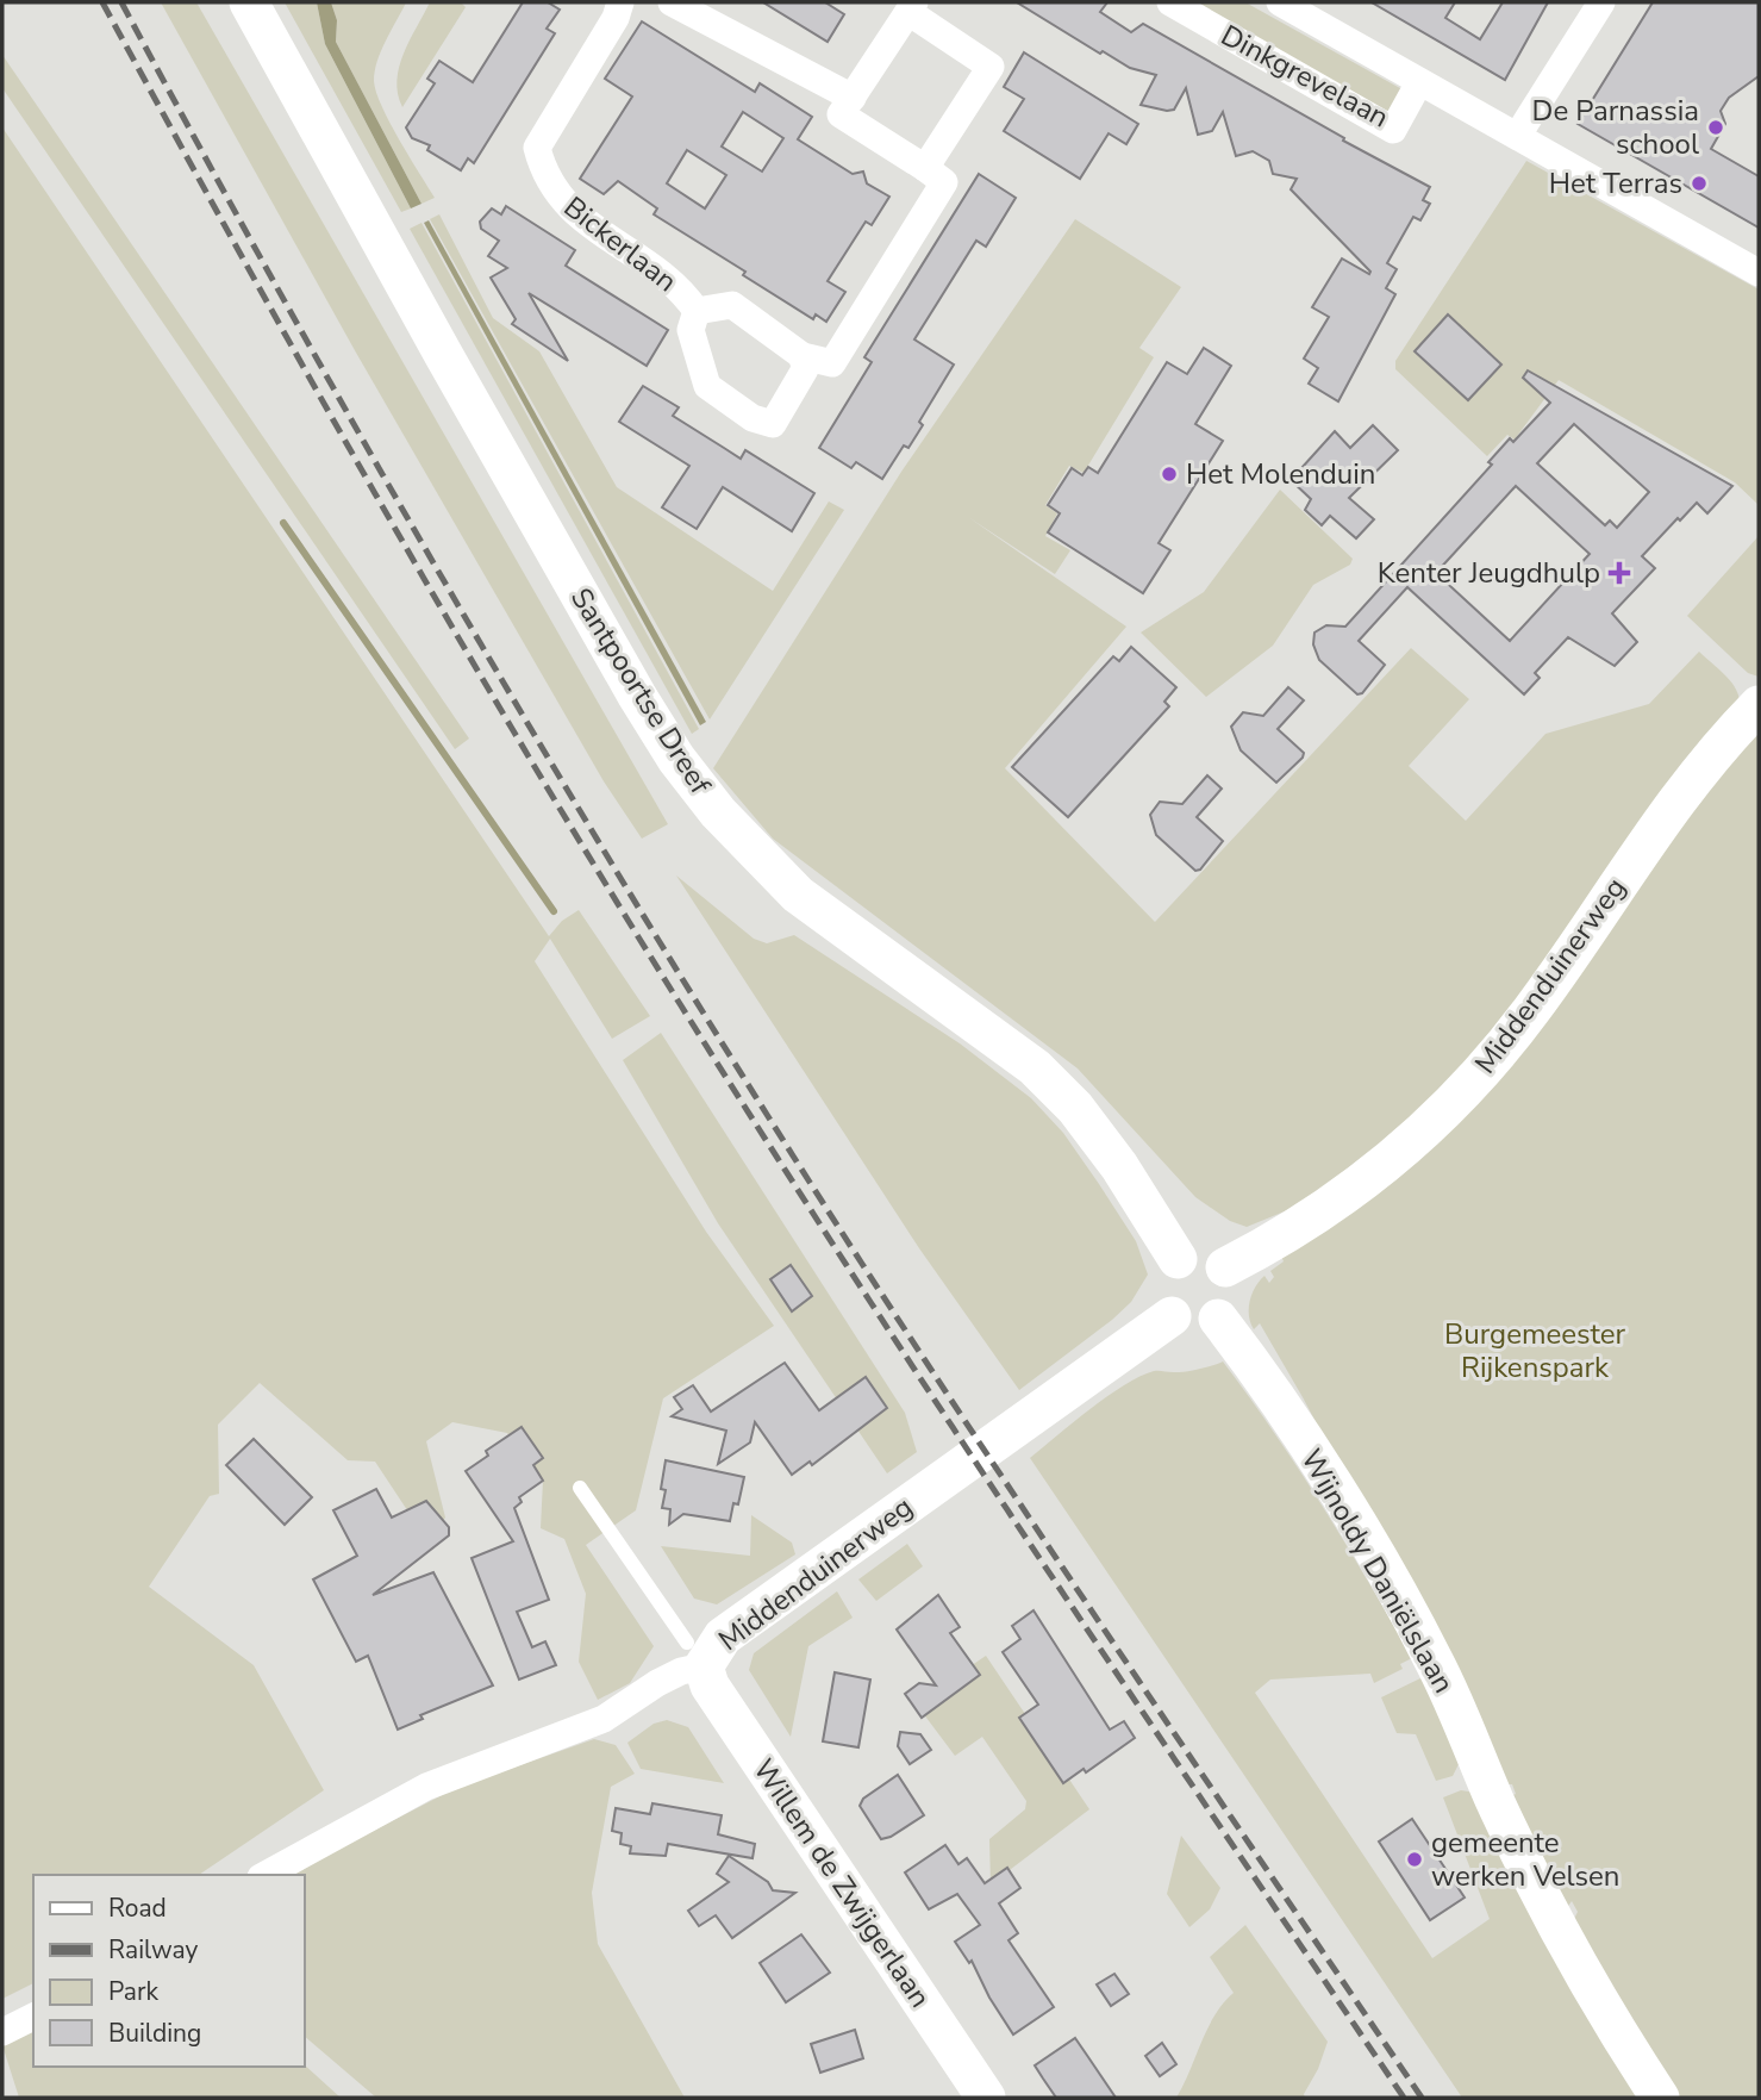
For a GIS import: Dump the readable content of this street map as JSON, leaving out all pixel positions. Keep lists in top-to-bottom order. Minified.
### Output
{"streets":{"street":["Dinkgrevelaan","Bickerlaan","Santpoortse Dreef","Middenduinerweg","Wijnoldy Daniëlslaan","Willem de Zwijgerlaan"]},"crossings":[["Santpoortse Dreef","Middenduinerweg"],["Santpoortse Dreef","Wijnoldy Daniëlslaan"],["Middenduinerweg","Wijnoldy Daniëlslaan"],["Middenduinerweg","Willem de Zwijgerlaan"]],"parks":["Burgemeester Rijkenspark"],"places":{"other":["De Parnassia school","Het Terras","Het Molenduin","gemeente werken Velsen"],"health":["Kenter Jeugdhulp"]},"legend":["Road","Railway","Park","Building"]}
